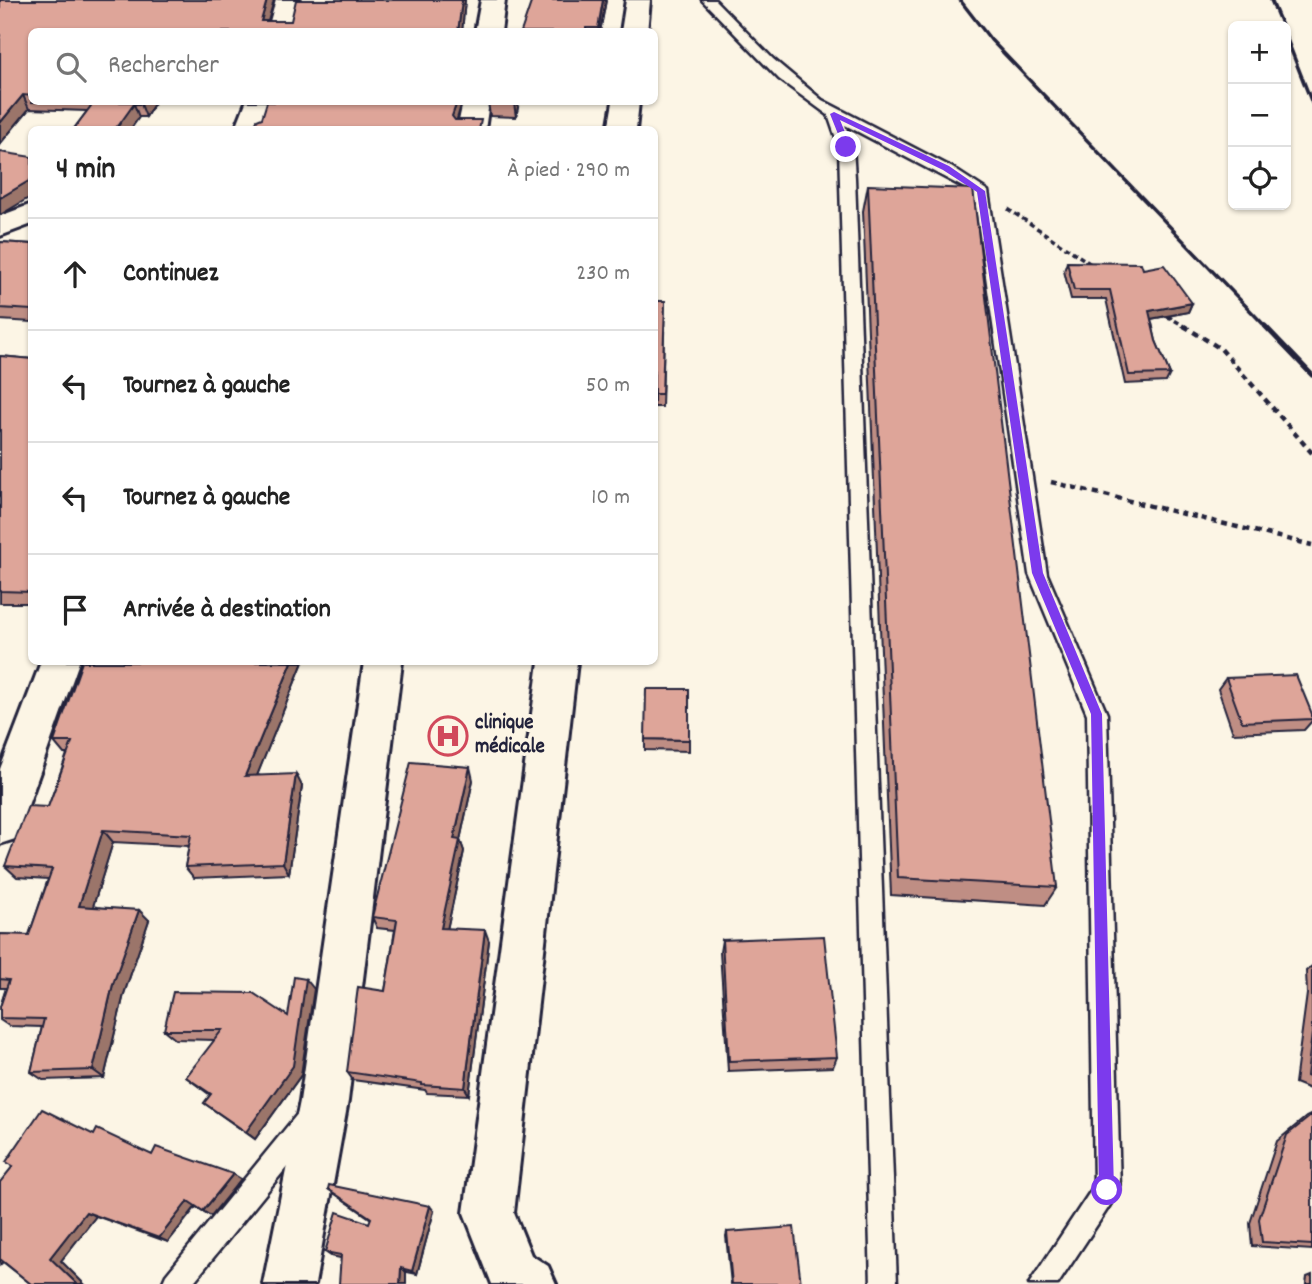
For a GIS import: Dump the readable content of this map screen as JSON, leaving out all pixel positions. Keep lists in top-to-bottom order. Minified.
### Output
{"places":{"hospital":["clinique médicale"]},"page":{"map_buttons":["+","−"],"search":"Rechercher","heading":["4 min","À pied · 290 m"],"list":[["Continuez","230 m"],["Tournez à gauche","50 m"],["Tournez à gauche","10 m"],"Arrivée à destination"]}}
